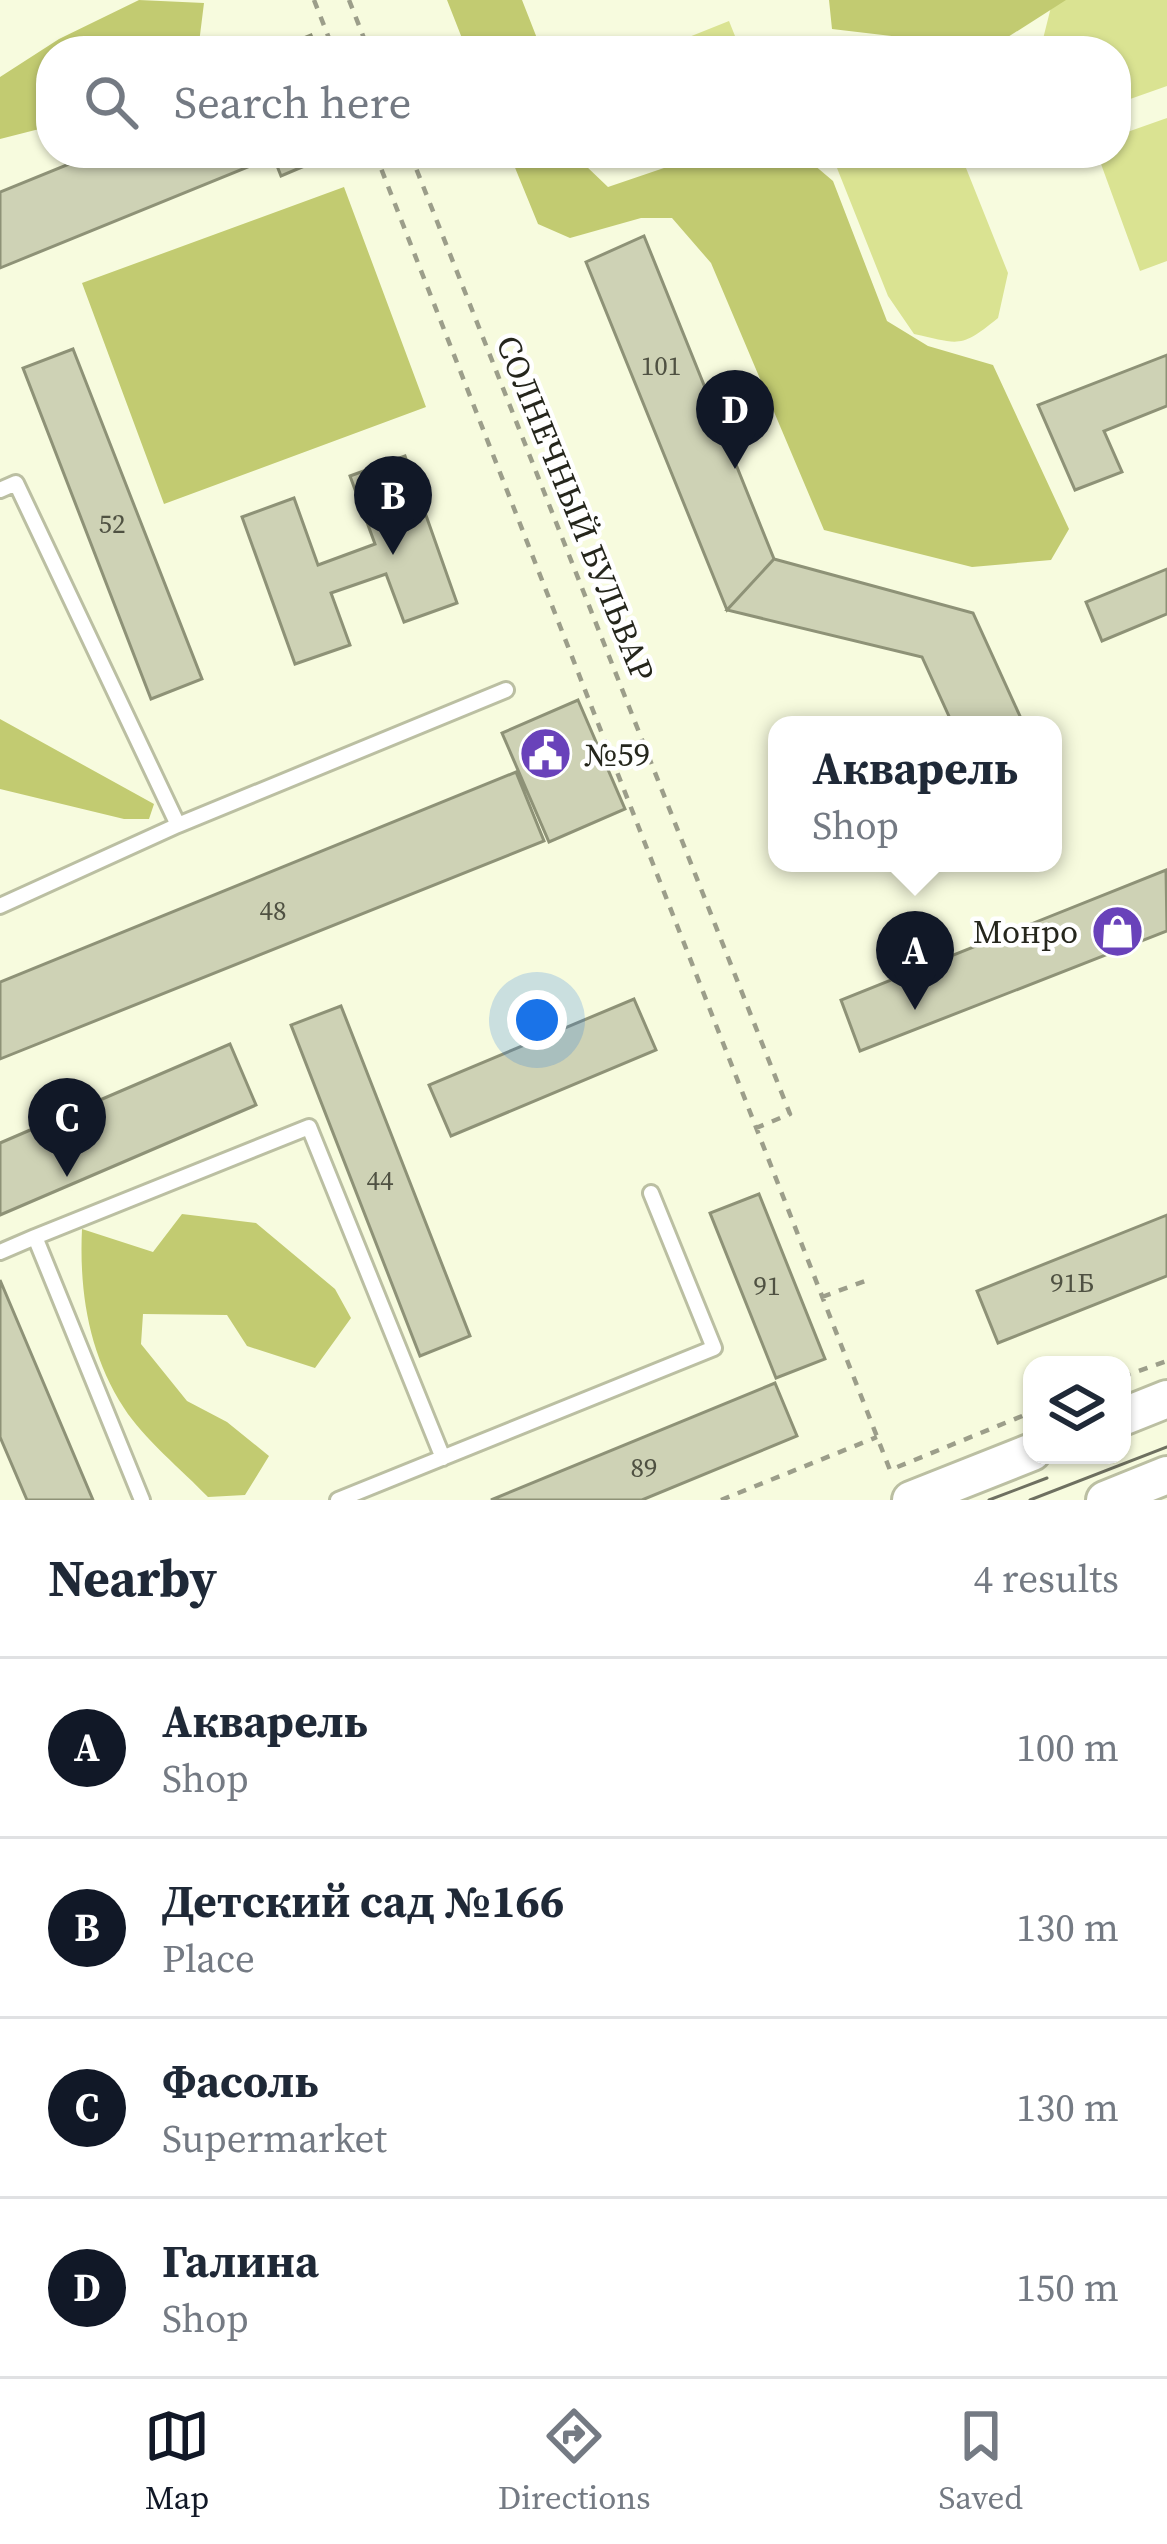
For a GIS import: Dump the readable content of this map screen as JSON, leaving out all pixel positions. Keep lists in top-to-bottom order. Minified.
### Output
{"streets":{"path":["СОЛНЕЧНЫЙ БУЛЬВАР"]},"places":{"public building":["№59"],"shop":["Монро"]},"house_numbers":["101","52","48","44","91Б","91","89"],"page":{"search":"Search here","pins":["D","B","A","C"],"popup":["Акварель","Shop"],"heading":["Nearby","4 results"],"list":[{"mark":"A","name":"Акварель","note":"Shop","value":"100 m"},{"mark":"B","name":"Детский сад №166","note":"Place","value":"130 m"},{"mark":"C","name":"Фасоль","note":"Supermarket","value":"130 m"},{"mark":"D","name":"Галина","note":"Shop","value":"150 m"}],"nav":["Map","Directions","Saved"]}}
